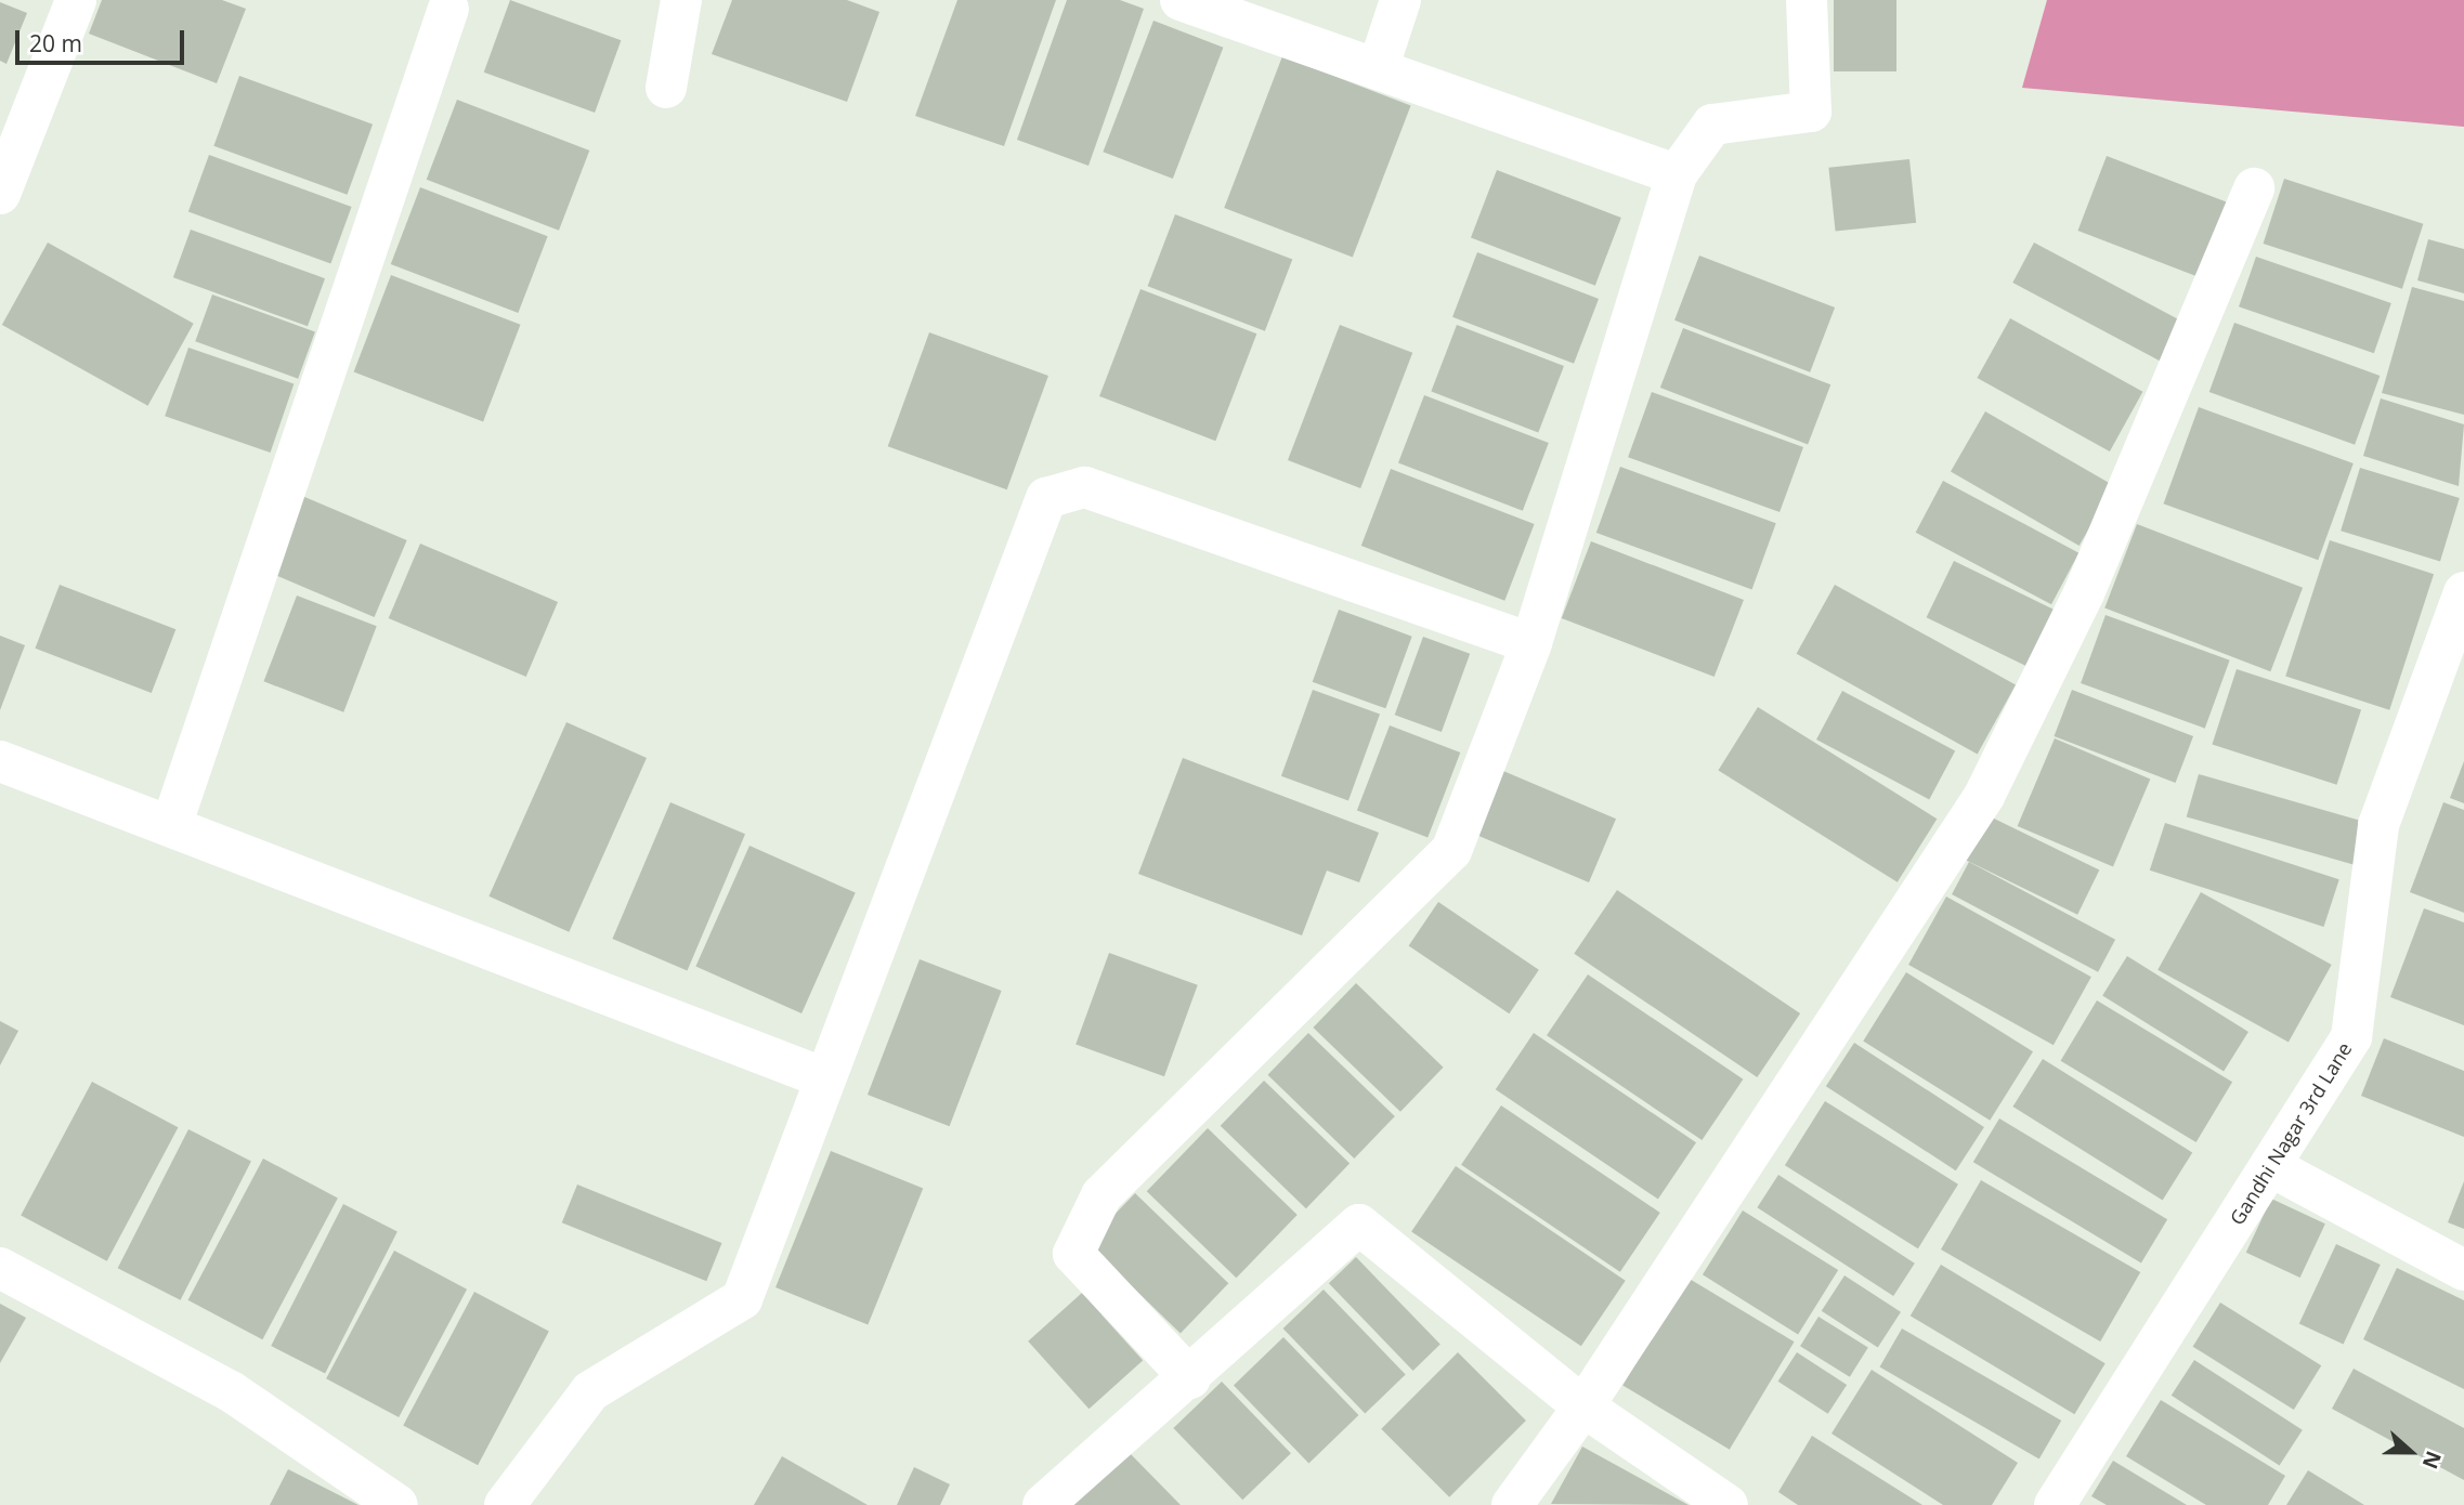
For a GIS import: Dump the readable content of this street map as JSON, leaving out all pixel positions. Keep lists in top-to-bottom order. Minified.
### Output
{"streets":{"street":["Gandhi Nagar 3rd Lane"]},"scale_bar":"20 m","north":"right"}
